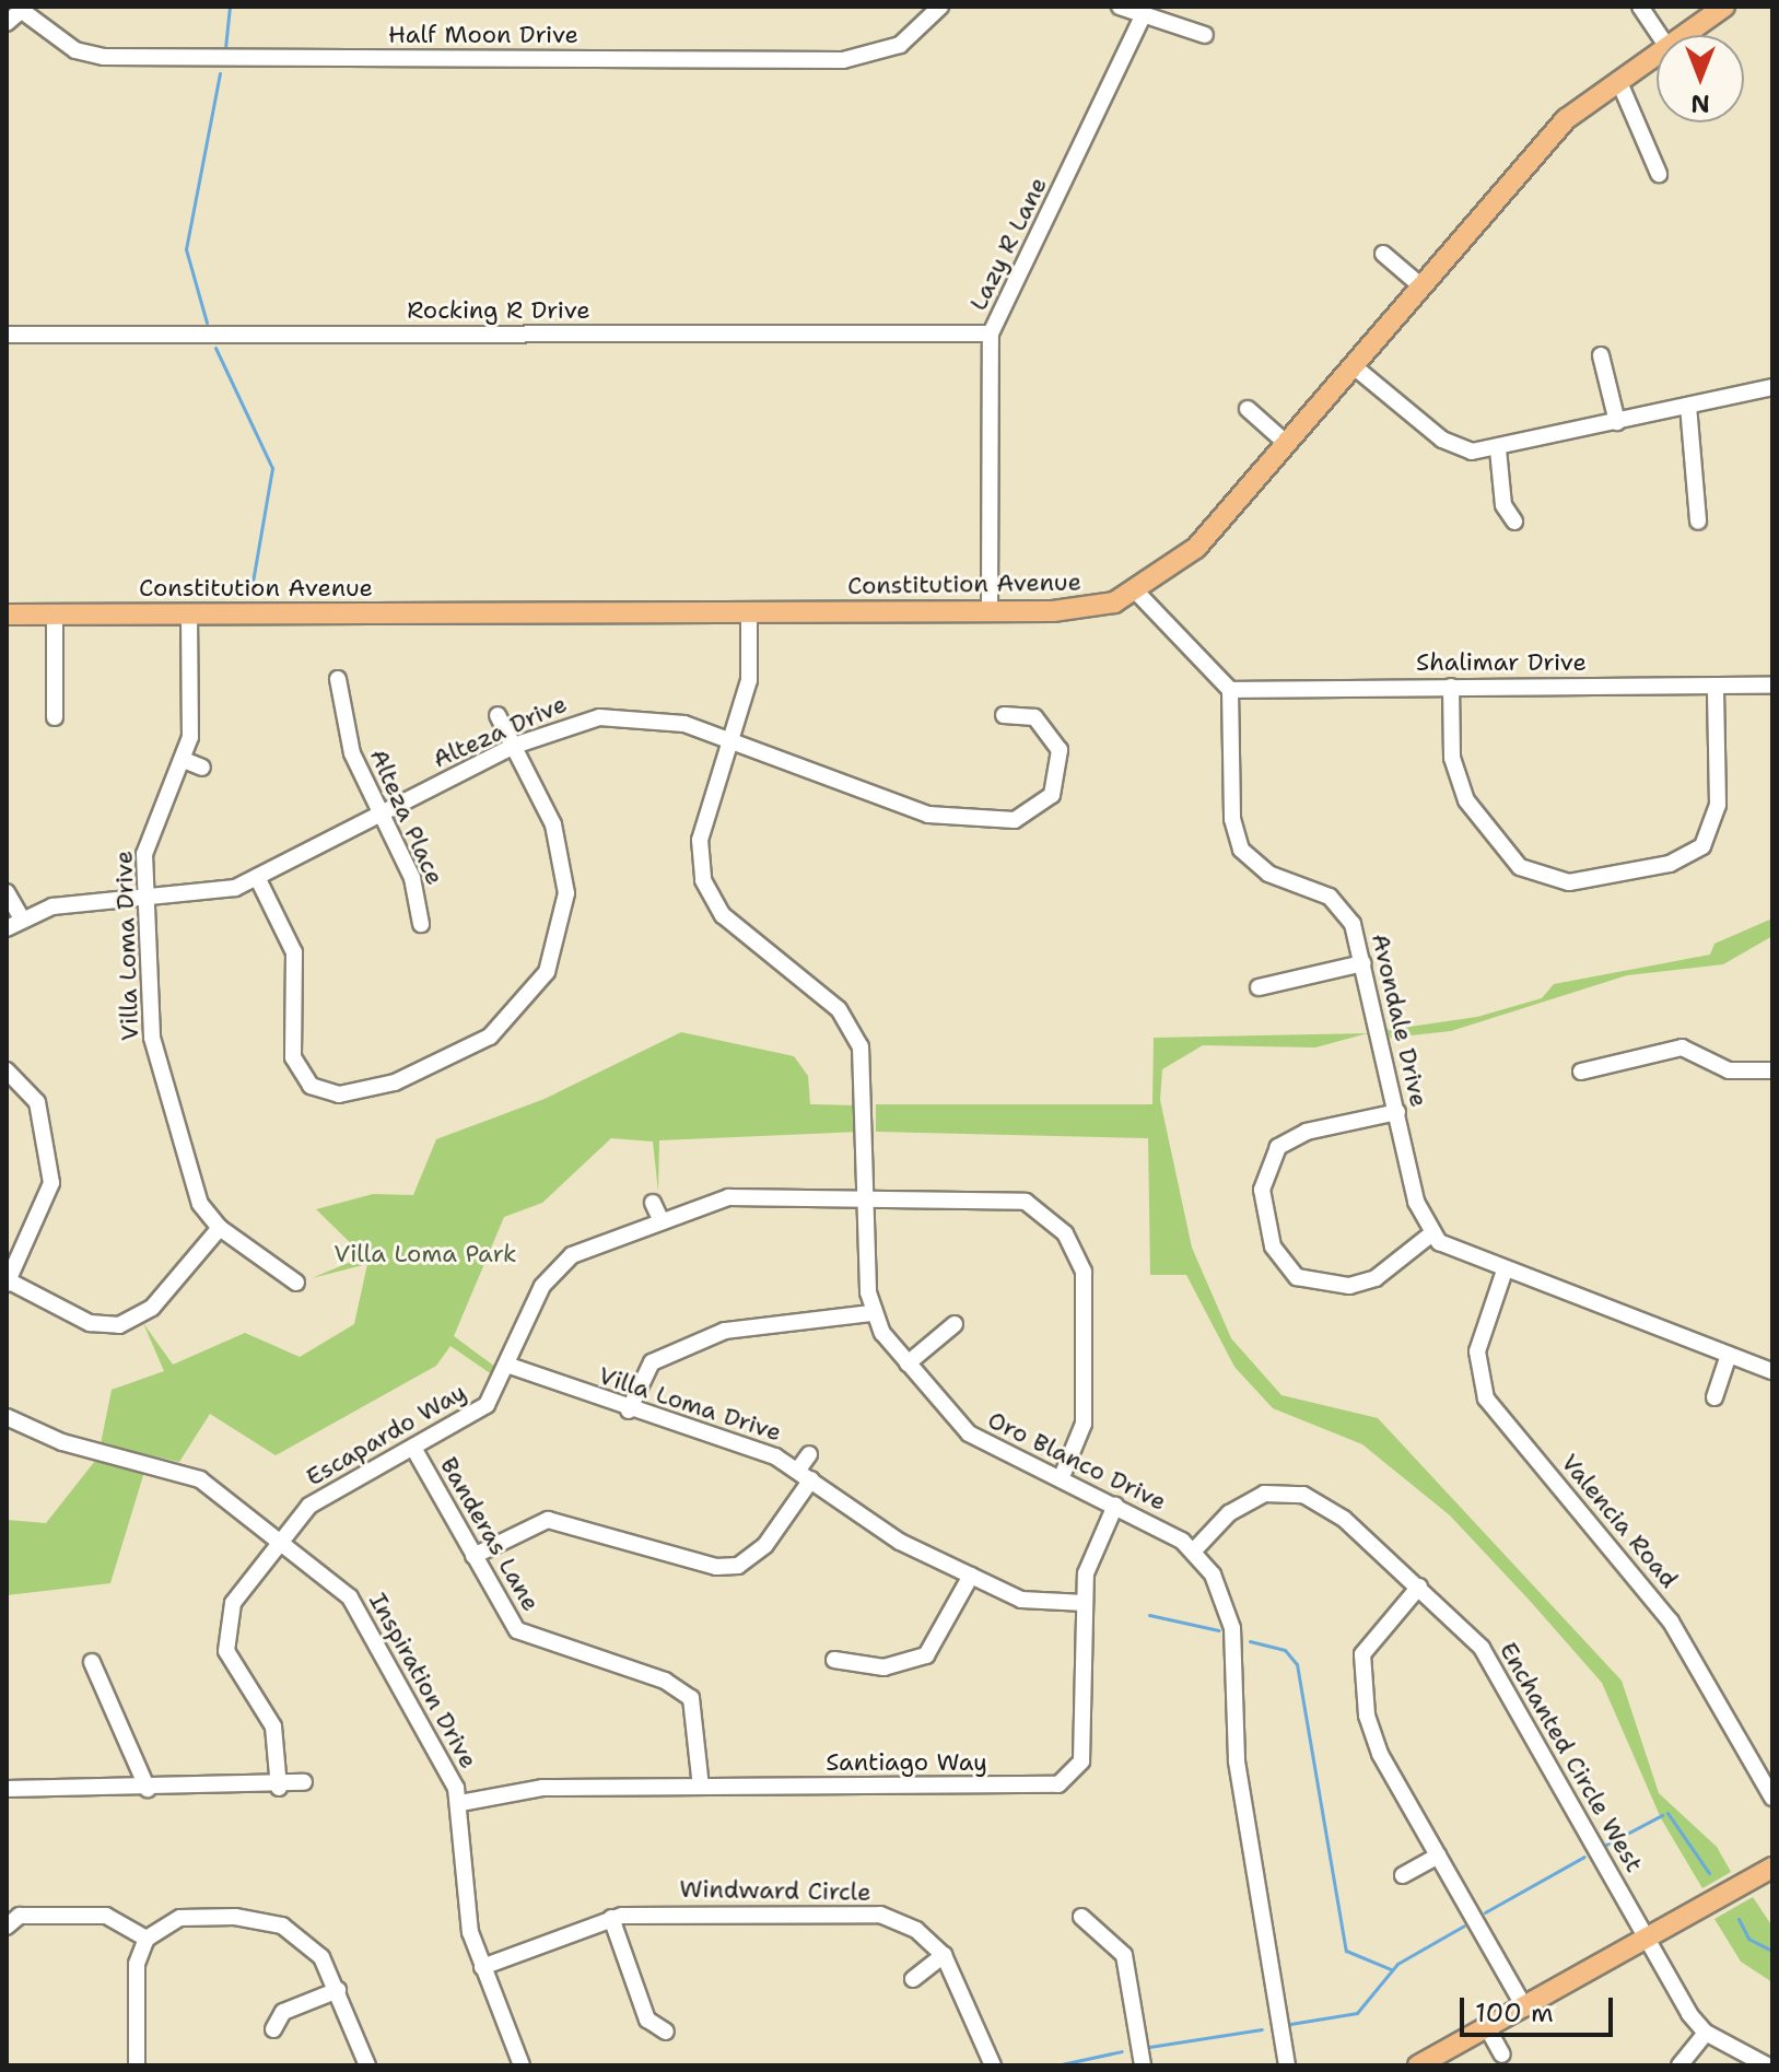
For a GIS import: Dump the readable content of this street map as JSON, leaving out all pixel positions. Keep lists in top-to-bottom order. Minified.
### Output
{"streets":{"main road":["Constitution Avenue"],"street":["Half Moon Drive","Lazy R Lane","Rocking R Drive","Shalimar Drive","Alteza Drive","Alteza Place","Villa Loma Drive","Avondale Drive","Escapardo Way","Oro Blanco Drive","Valencia Road","Banderas Lane","Inspiration Drive","Enchanted Circle West","Santiago Way","Windward Circle"]},"crossings":[["Lazy R Lane","Rocking R Drive"],["Lazy R Lane","Constitution Avenue"],["Constitution Avenue","Villa Loma Drive"],["Shalimar Drive","Avondale Drive"],["Alteza Drive","Alteza Place"],["Alteza Drive","Villa Loma Drive"],["Villa Loma Drive","Escapardo Way"],["Villa Loma Drive","Santiago Way"],["Escapardo Way","Oro Blanco Drive"],["Escapardo Way","Banderas Lane"],["Escapardo Way","Inspiration Drive"],["Oro Blanco Drive","Santiago Way"],["Banderas Lane","Santiago Way"],["Inspiration Drive","Santiago Way"],["Inspiration Drive","Windward Circle"]],"parks":["Villa Loma Park"],"scale_bar":"100 m","north":"bottom"}
